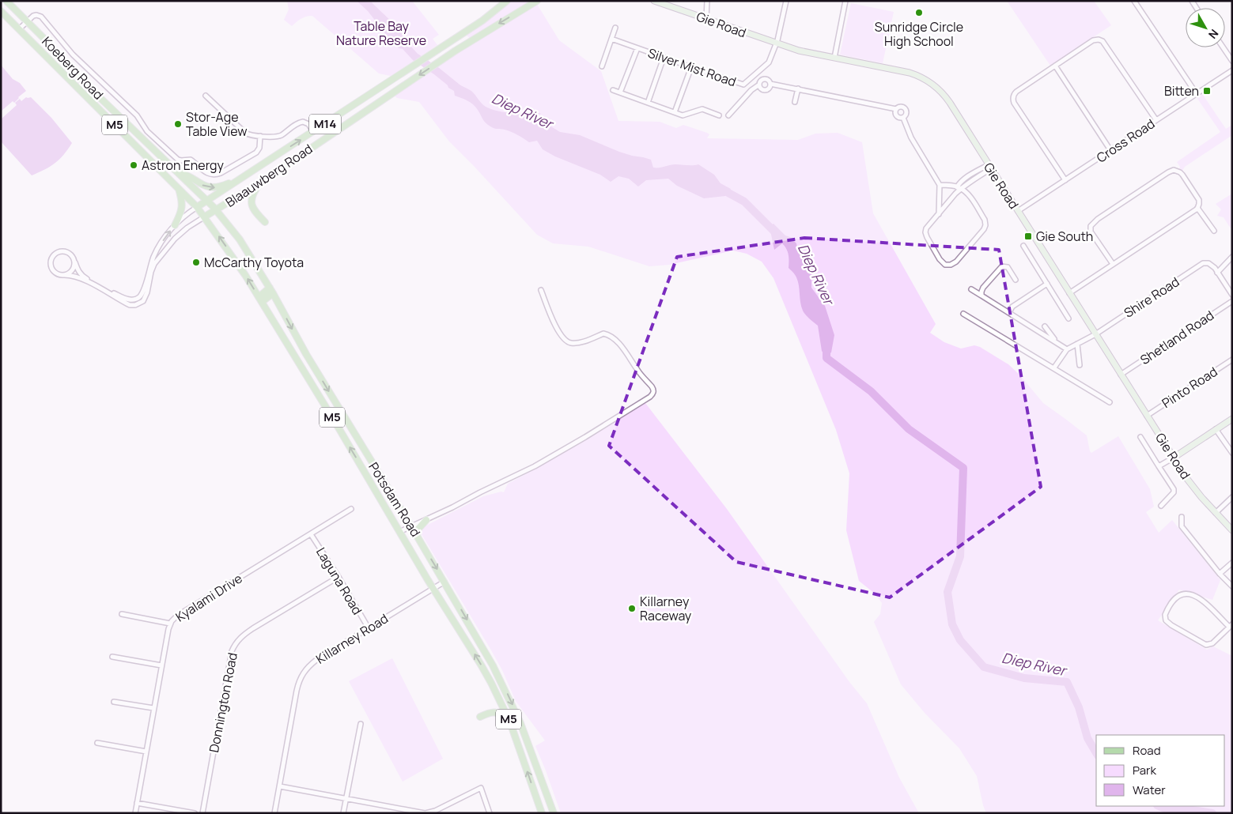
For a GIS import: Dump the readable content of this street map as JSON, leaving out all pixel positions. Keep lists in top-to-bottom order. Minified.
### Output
{"streets":{"main road":["Koeberg Road","M14","M5","Blaauwberg Road","Potsdam Road"],"street":["Gie Road","Silver Mist Road","Cross Road","Shire Road","Shetland Road","Pinto Road","Laguna Road","Kyalami Drive","Killarney Road","Donnington Road"]},"crossings":[["Gie Road","Silver Mist Road"],["Gie Road","Cross Road"],["Gie Road","Shire Road"],["Gie Road","Shetland Road"],["Gie Road","Pinto Road"],["Koeberg Road","Blaauwberg Road"],["Koeberg Road","Potsdam Road"],["Blaauwberg Road","Potsdam Road"],["Potsdam Road","Killarney Road"],["Laguna Road","Kyalami Drive"],["Laguna Road","Killarney Road"],["Laguna Road","Donnington Road"]],"water":["Diep River"],"parks":["Table Bay Nature Reserve"],"places":{"other":["Sunridge Circle High School","Stor-Age Table View","Astron Energy","McCarthy Toyota","Killarney Raceway"],"transit":["Bitten","Gie South"]},"legend":["Road","Park","Water"],"north":"bottom right"}
